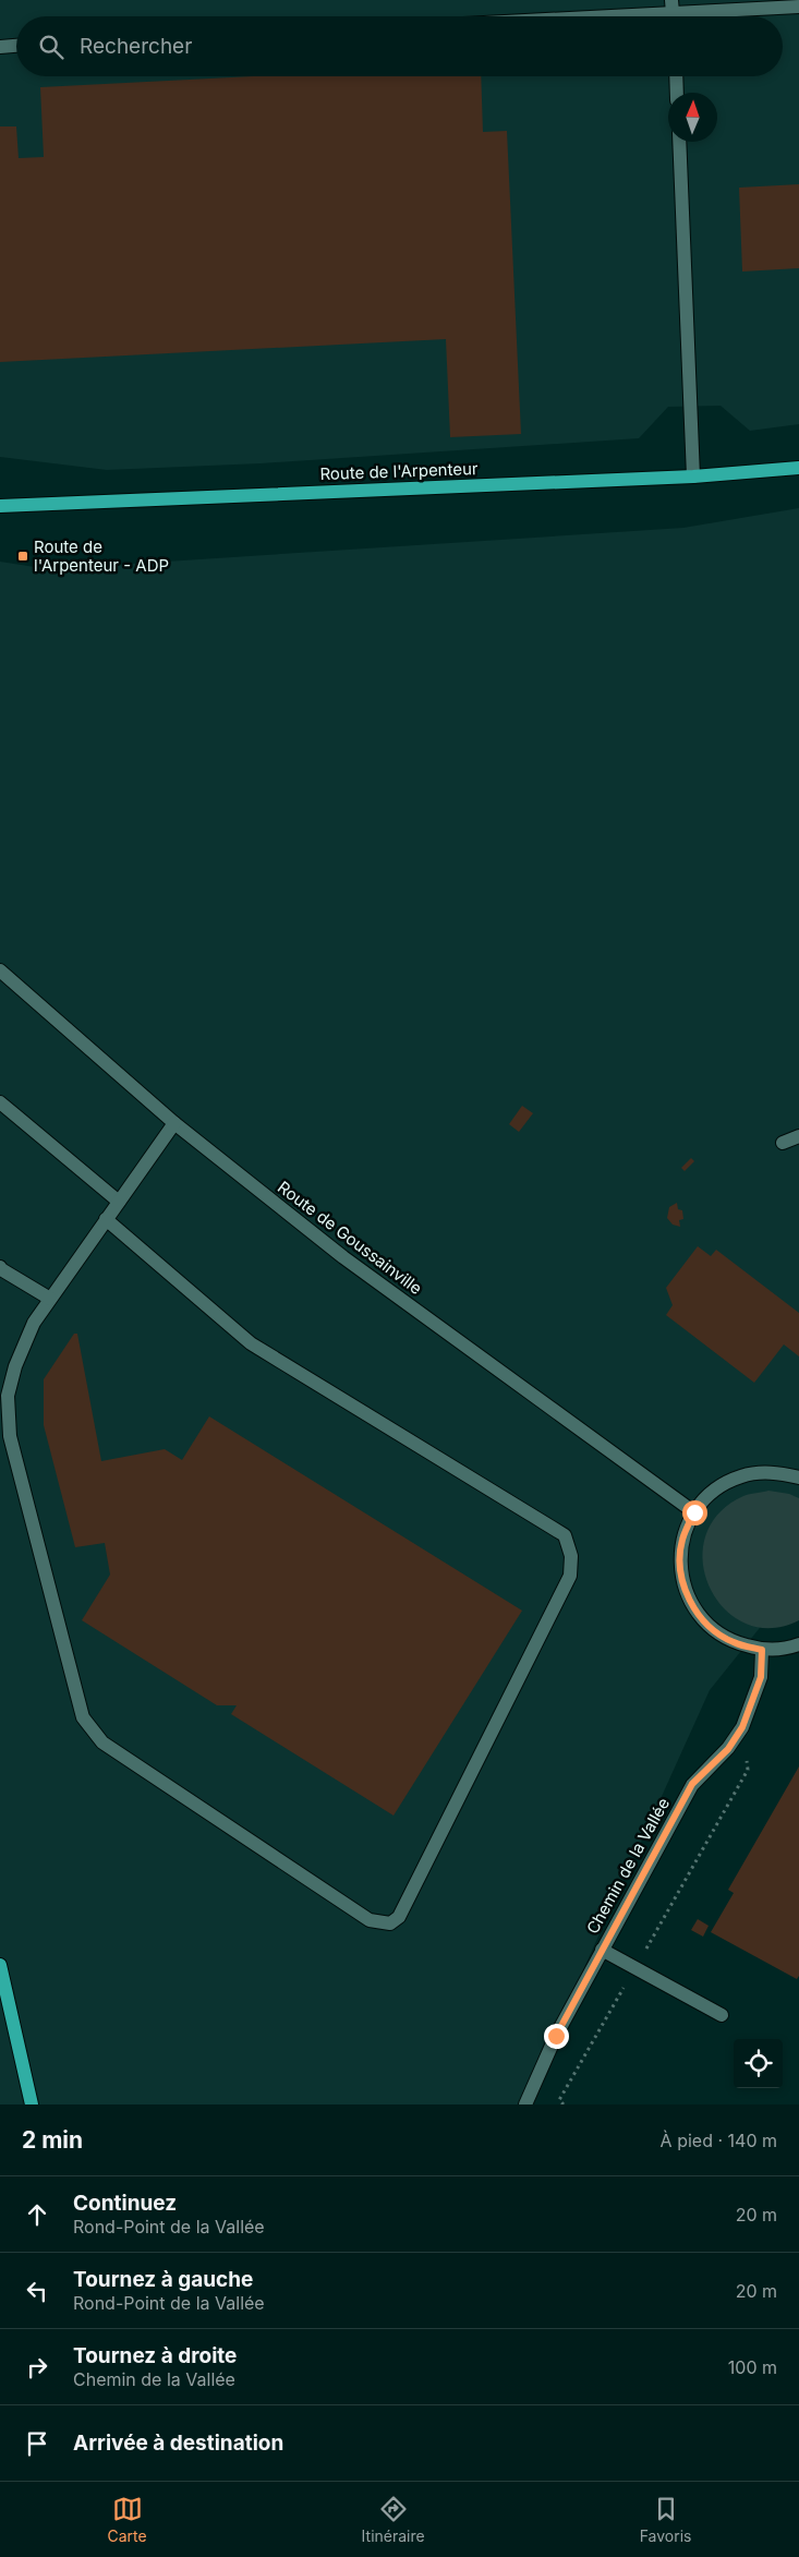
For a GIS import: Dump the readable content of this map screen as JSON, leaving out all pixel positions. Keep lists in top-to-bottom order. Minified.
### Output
{"streets":{"main road":["Route de l'Arpenteur"],"street":["Route de Goussainville","Chemin de la Vallée"]},"places":{"transit":["Route de l'Arpenteur - ADP"]},"north":"top","page":{"search":"Rechercher","heading":["2 min","À pied · 140 m"],"list":[["Continuez","Rond-Point de la Vallée","20 m"],["Tournez à gauche","Rond-Point de la Vallée","20 m"],["Tournez à droite","Chemin de la Vallée","100 m"],"Arrivée à destination"],"nav":["Carte","Itinéraire","Favoris"]}}
